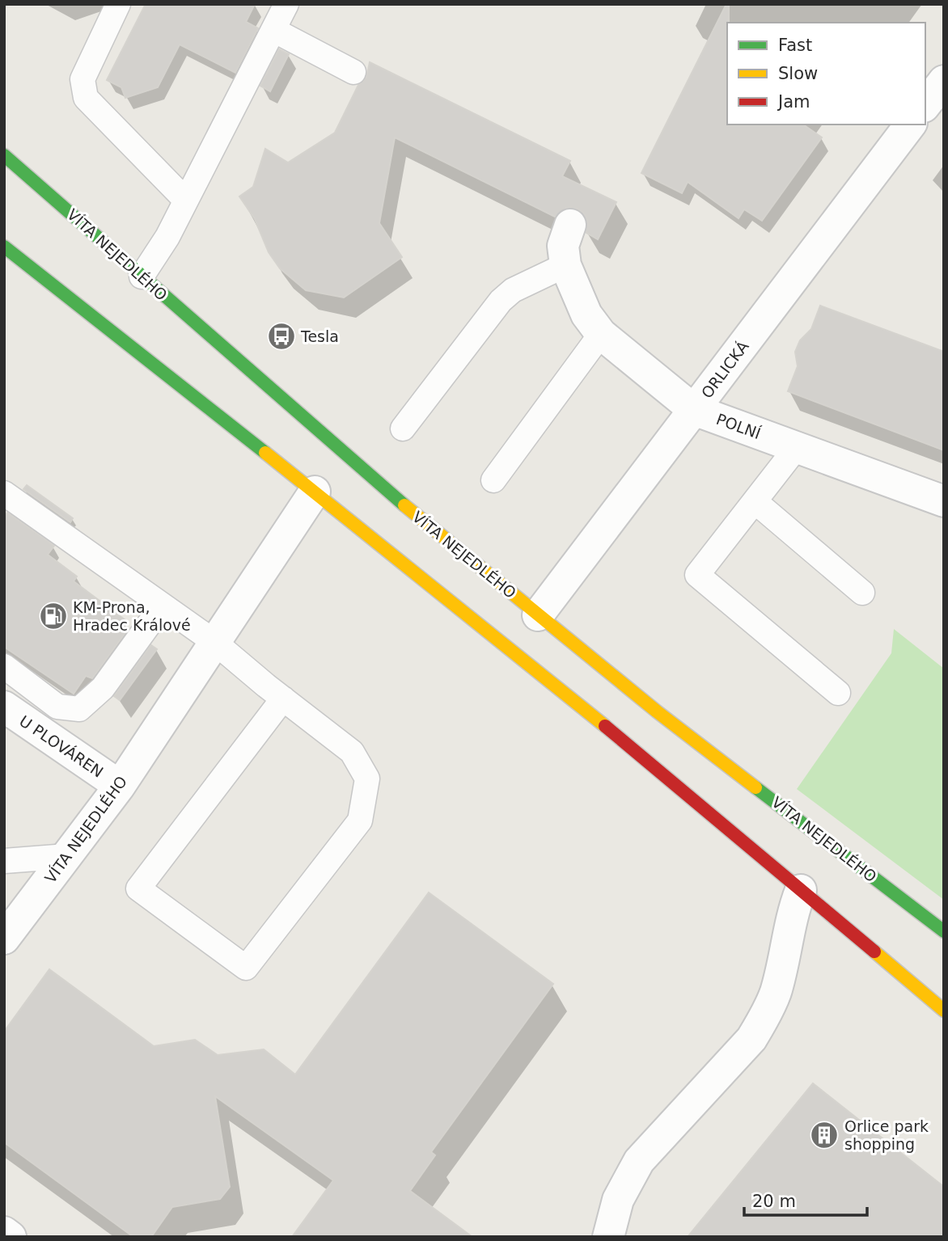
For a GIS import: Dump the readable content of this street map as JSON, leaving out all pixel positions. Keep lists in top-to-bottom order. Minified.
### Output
{"streets":{"main road":["VÍTA NEJEDLÉHO"],"street":["ORLICKÁ","POLNÍ","U PLOVÁREN"]},"crossings":[["VÍTA NEJEDLÉHO","ORLICKÁ"],["VÍTA NEJEDLÉHO","U PLOVÁREN"],["ORLICKÁ","POLNÍ"]],"places":{"bus stop":["Tesla"],"fuel station":["KM-Prona, Hradec Králové"],"building":["Orlice park shopping"]},"legend":["Fast","Slow","Jam"],"scale_bar":"20 m"}
